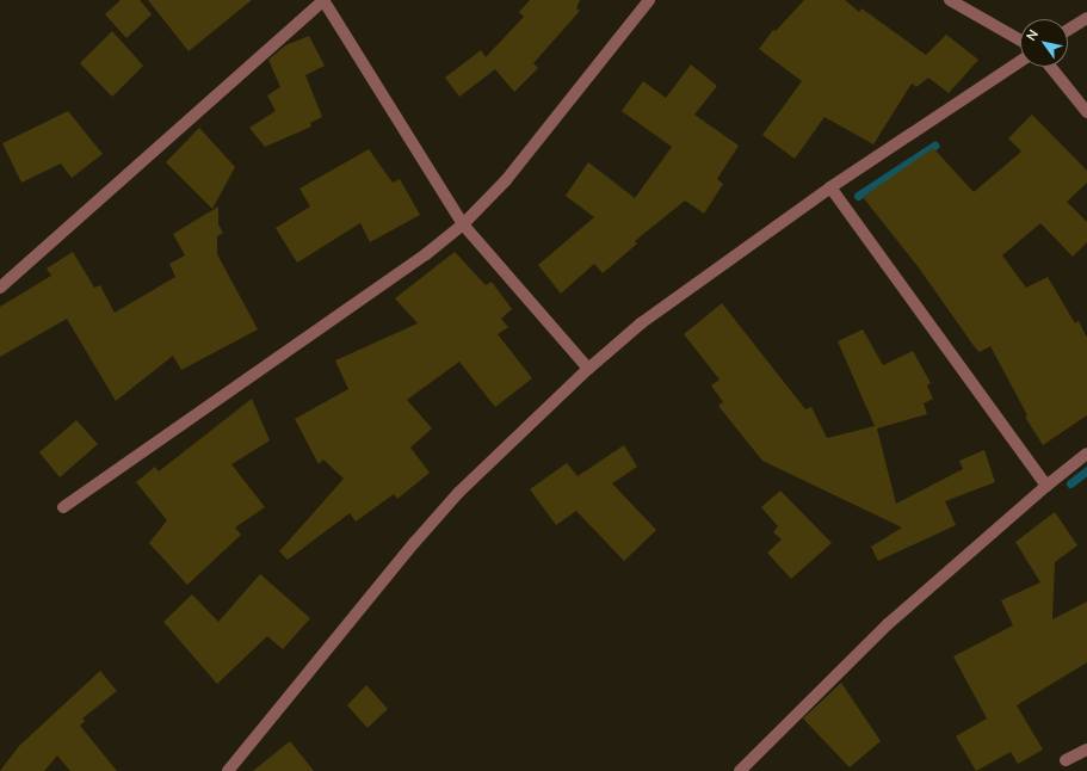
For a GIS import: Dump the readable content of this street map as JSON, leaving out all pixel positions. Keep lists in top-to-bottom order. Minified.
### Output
{"north":"top left"}
